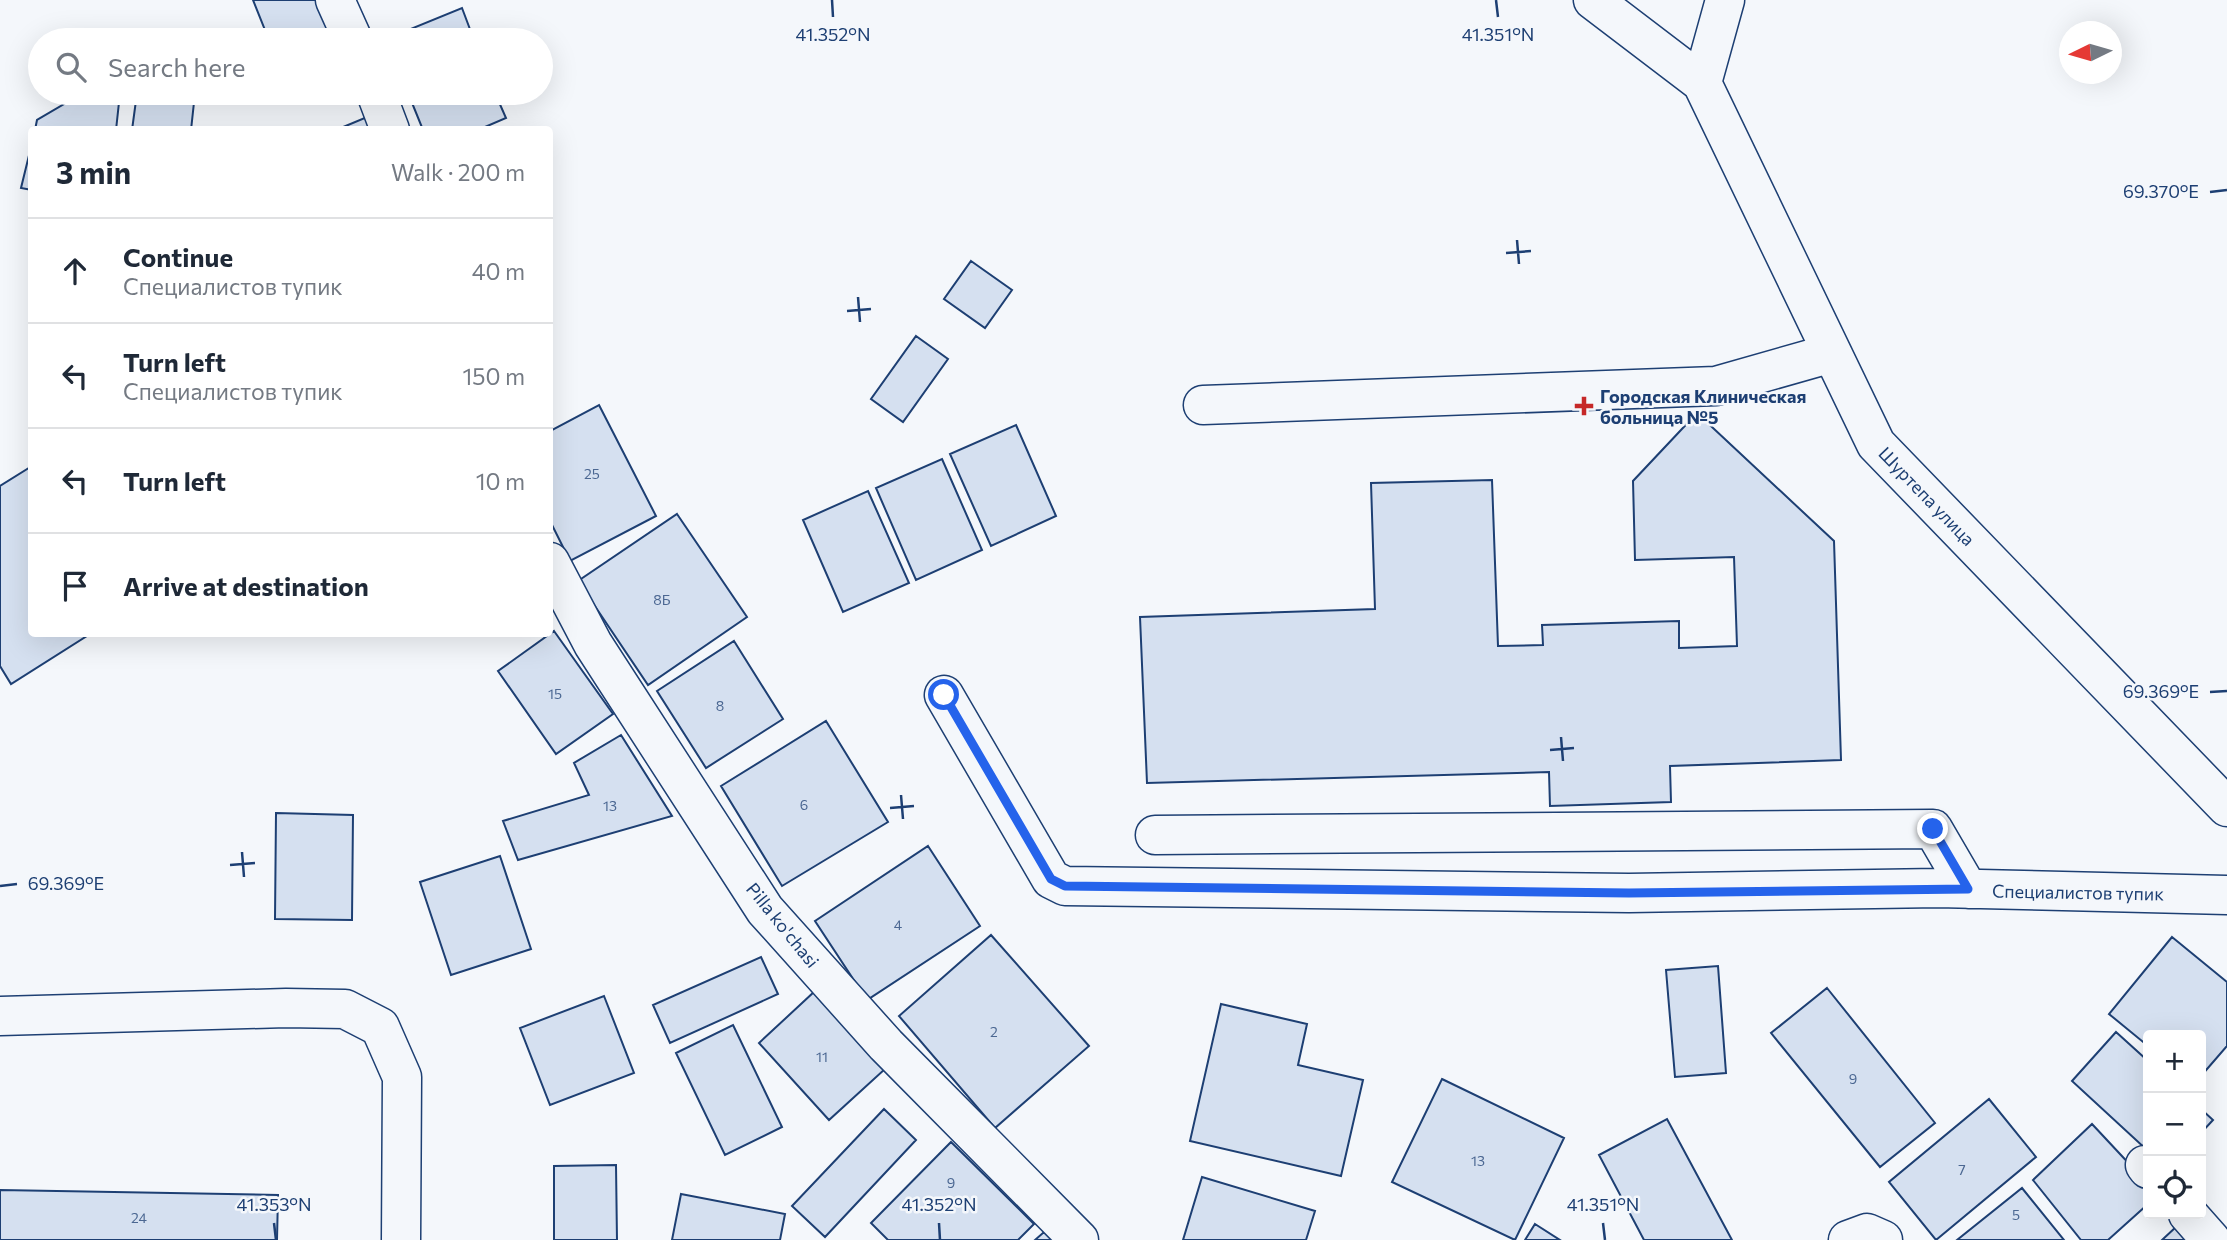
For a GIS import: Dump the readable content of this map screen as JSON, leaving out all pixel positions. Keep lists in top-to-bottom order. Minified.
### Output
{"streets":{"street":["Шуртепа улица","Специалистов тупик","Pilla ko'chasi"]},"places":{"health":["Городская Клиническая больница №5"]},"house_numbers":["25","8Б","15","8","6","13","4","2","11","9","13","7","9","5","24"],"north":"left","page":{"search":"Search here","heading":["3 min","Walk · 200 m"],"list":[["Continue","Специалистов тупик","40 m"],["Turn left","Специалистов тупик","150 m"],["Turn left","10 m"],"Arrive at destination"],"map_buttons":["+","−"]},"coordinates":["41.352°N","41.351°N","69.370°E","69.369°E","41.353°N"]}
